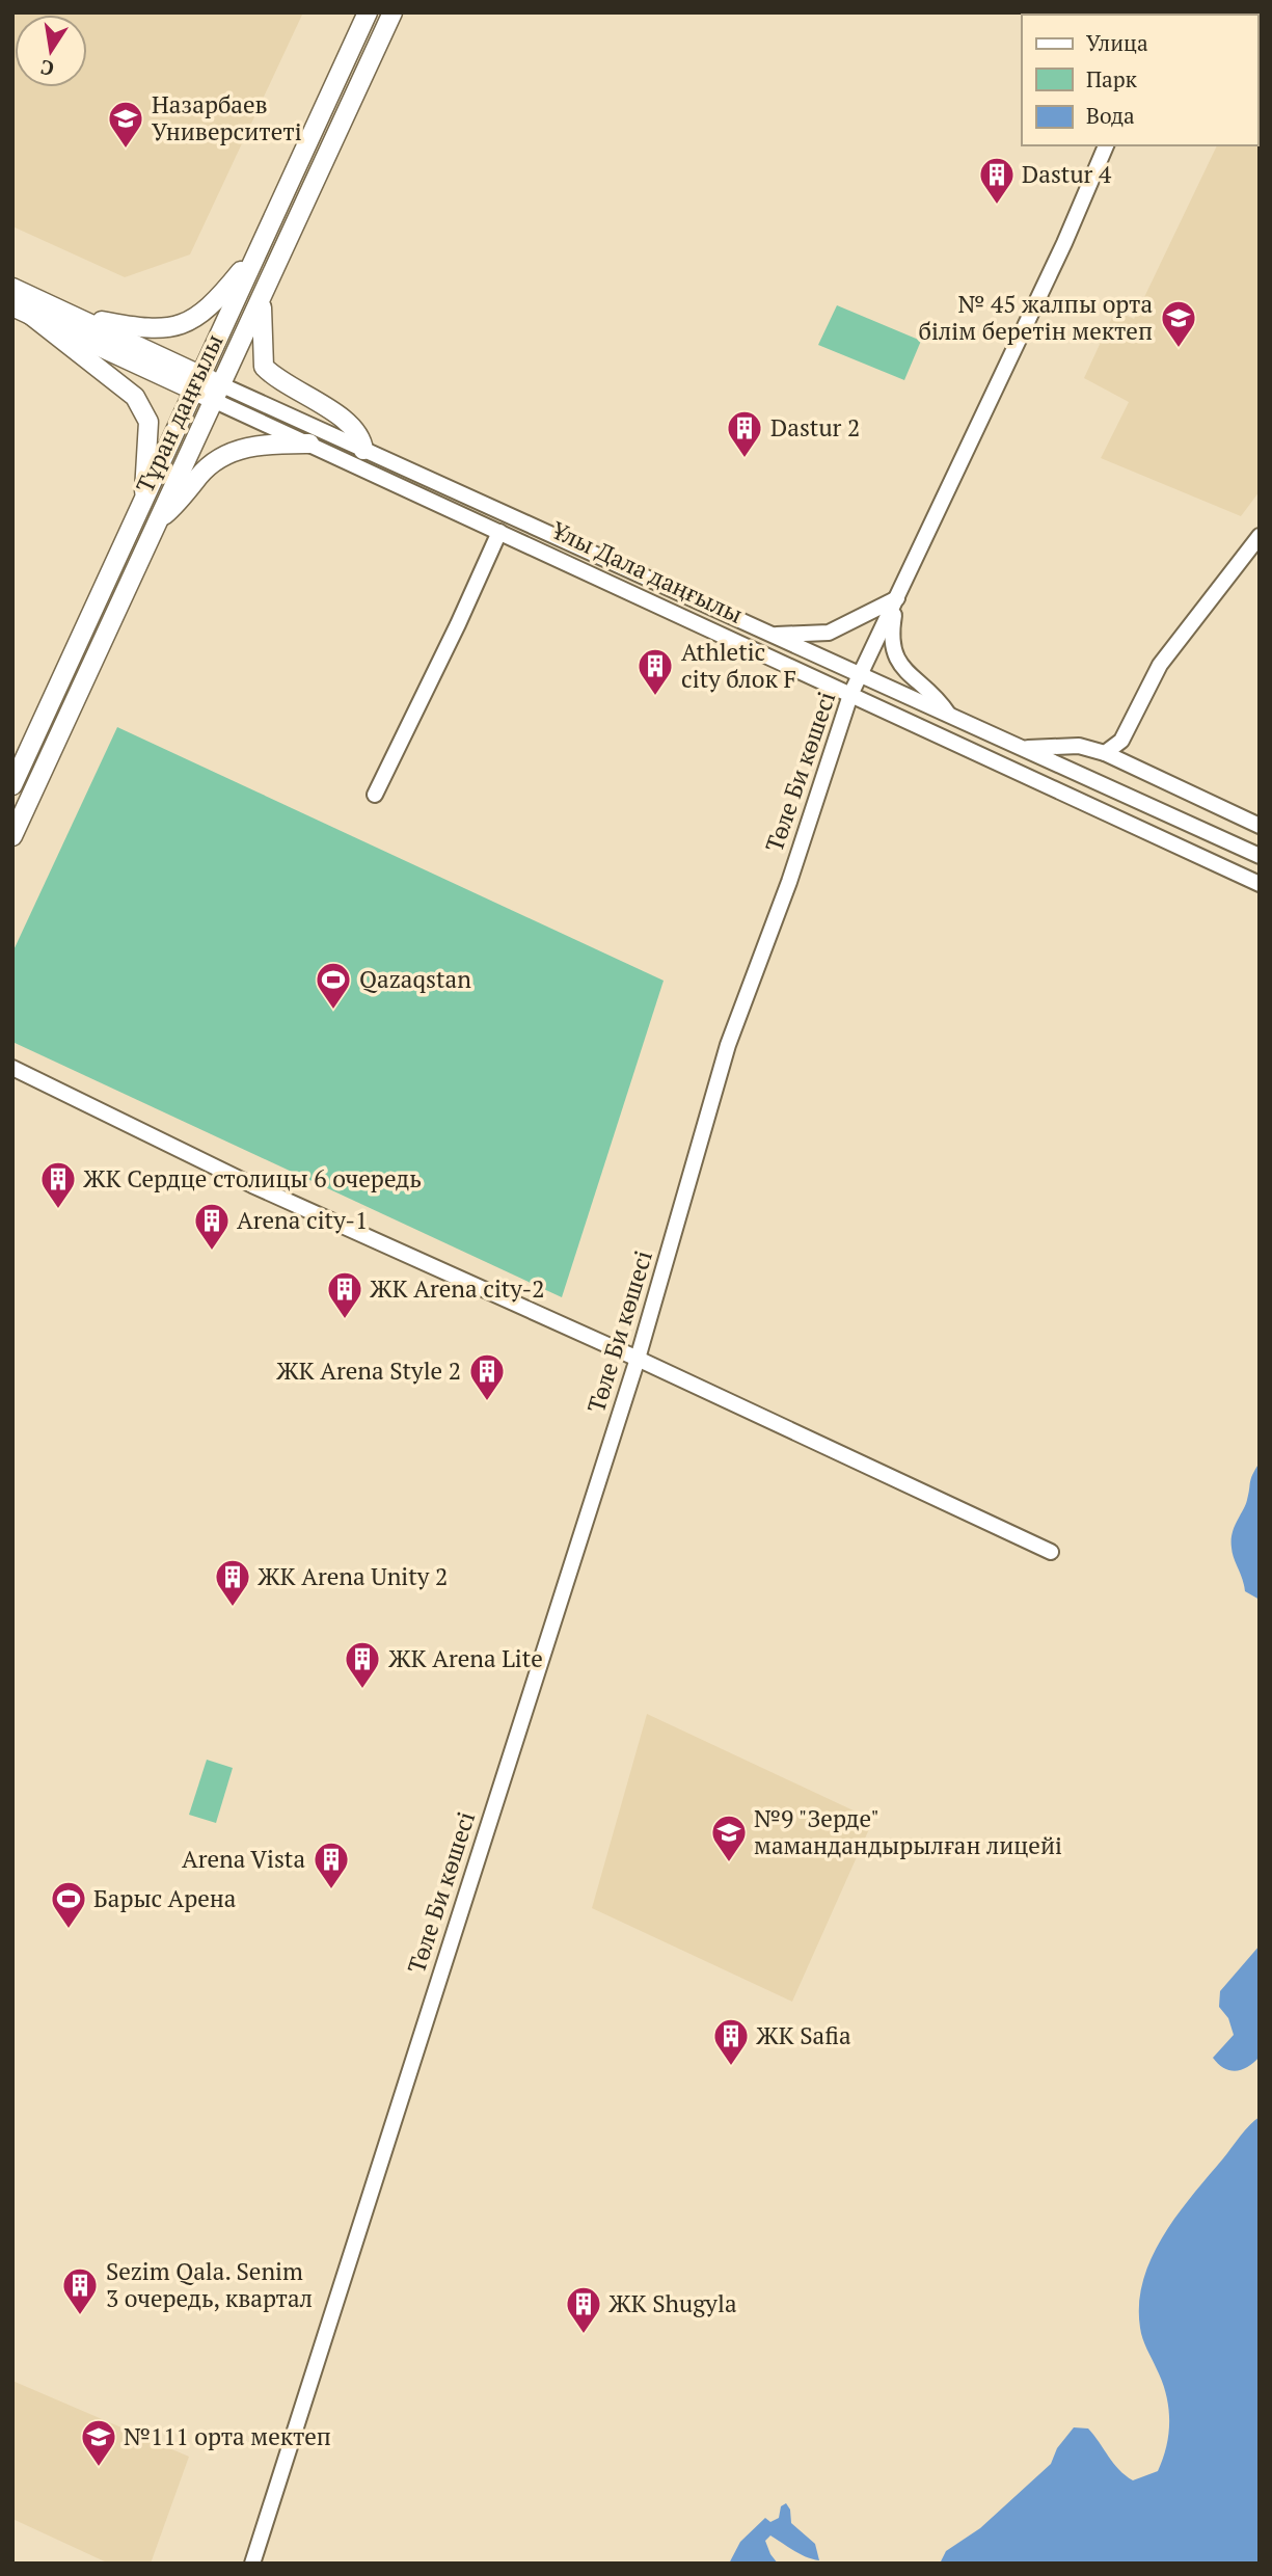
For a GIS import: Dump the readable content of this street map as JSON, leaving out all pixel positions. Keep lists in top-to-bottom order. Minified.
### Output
{"streets":{"main road":["Тұран даңғылы","Ұлы Дала даңғылы"],"street":["Төле Би көшесі"]},"crossings":[["Тұран даңғылы","Ұлы Дала даңғылы"],["Ұлы Дала даңғылы","Төле Би көшесі"]],"places":{"school or university":["Назарбаев Университеті","№ 45 жалпы орта білім беретін мектеп","№9 \"Зерде\" мамандандырылған лицейі","№111 орта мектеп"],"building":["Dastur 4","Dastur 2","Athletic city блок F","ЖК Сердце столицы 6 очередь","Arena city-1","ЖК Arena city-2","ЖК Arena Style 2","ЖК Arena Unity 2","ЖК Arena Lite","Arena Vista","ЖК Safia","Sezim Qala. Senim 3 очередь, квартал","ЖК Shugyla"],"sports":["Qazaqstan","Барыс Арена"]},"legend":["Улица","Парк","Вода"],"north":"bottom"}
